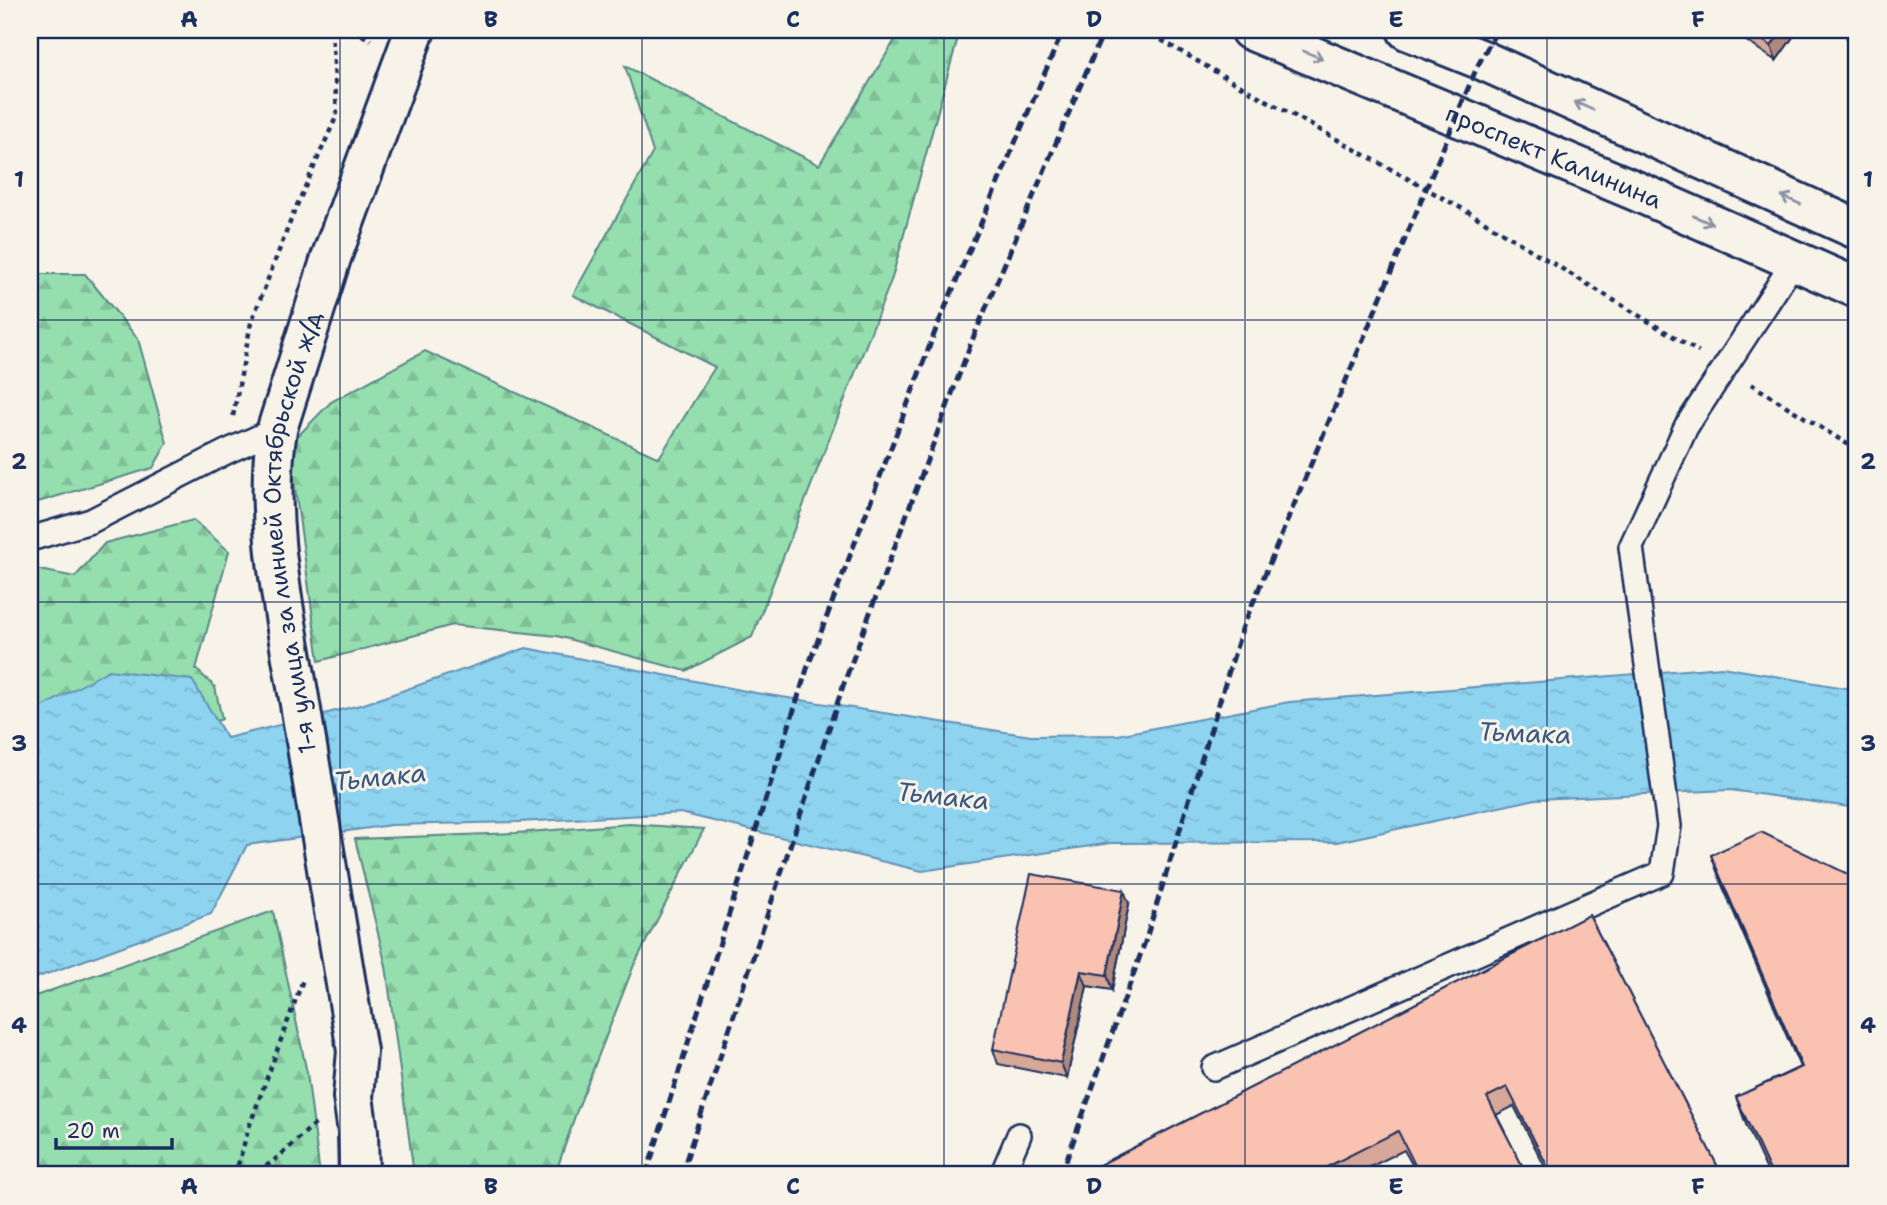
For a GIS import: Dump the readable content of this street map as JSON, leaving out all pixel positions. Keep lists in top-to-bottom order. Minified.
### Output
{"streets":{"main road":["проспект Калинина","1-я улица за линией Октябрьской ж/д"]},"water":["Тьмака"],"scale_bar":"20 m","grid":{"columns":["A","B","C","D","E","F"],"rows":["1","2","3","4"]}}
